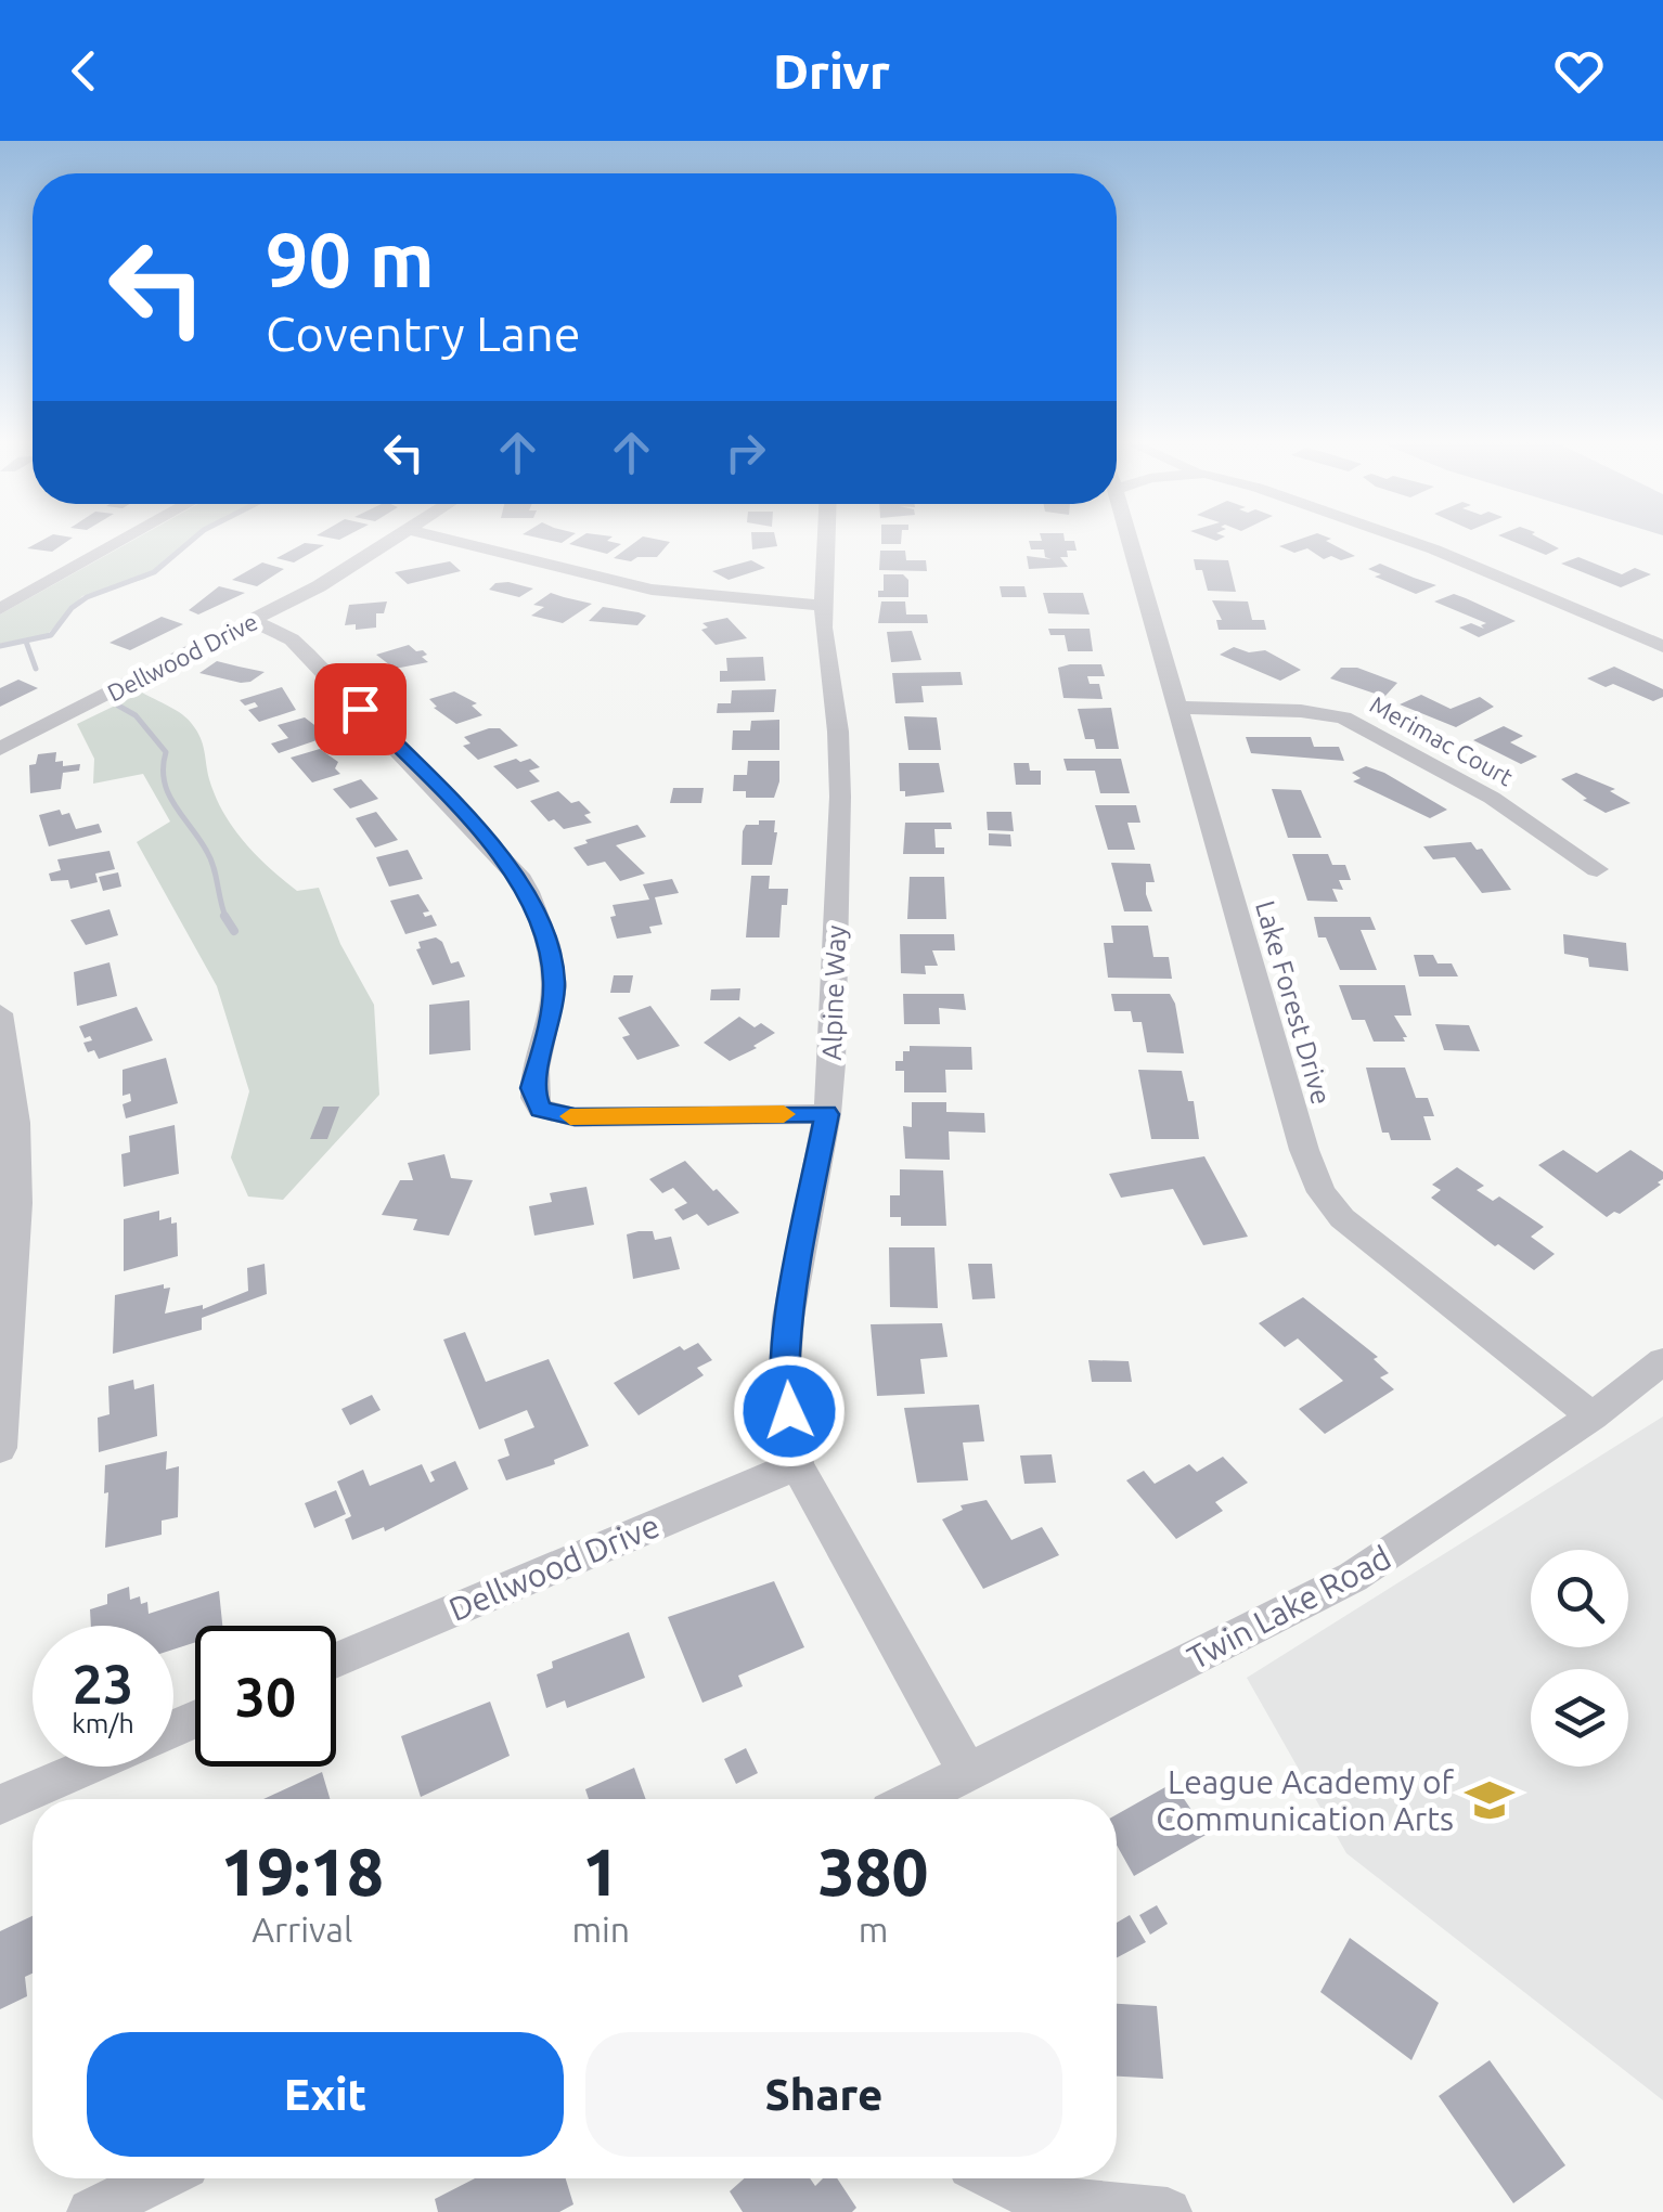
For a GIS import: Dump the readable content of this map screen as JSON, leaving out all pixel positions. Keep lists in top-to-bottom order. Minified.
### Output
{"streets":{"street":["Dellwood Drive","Merimac Court","Alpine Way","Lake Forest Drive","Twin Lake Road"]},"crossings":[["Dellwood Drive","Alpine Way"],["Merimac Court","Lake Forest Drive"],["Alpine Way","Twin Lake Road"],["Lake Forest Drive","Twin Lake Road"]],"places":{"school or university":["League Academy of Communication Arts"]},"page":{"header":"Drivr","turn":["90 m","Coventry Lane"],"speed":"23 km/h","limit":"30","eta":["19:18","Arrival","1","min","380","m"],"buttons":["Exit","Share"]}}
